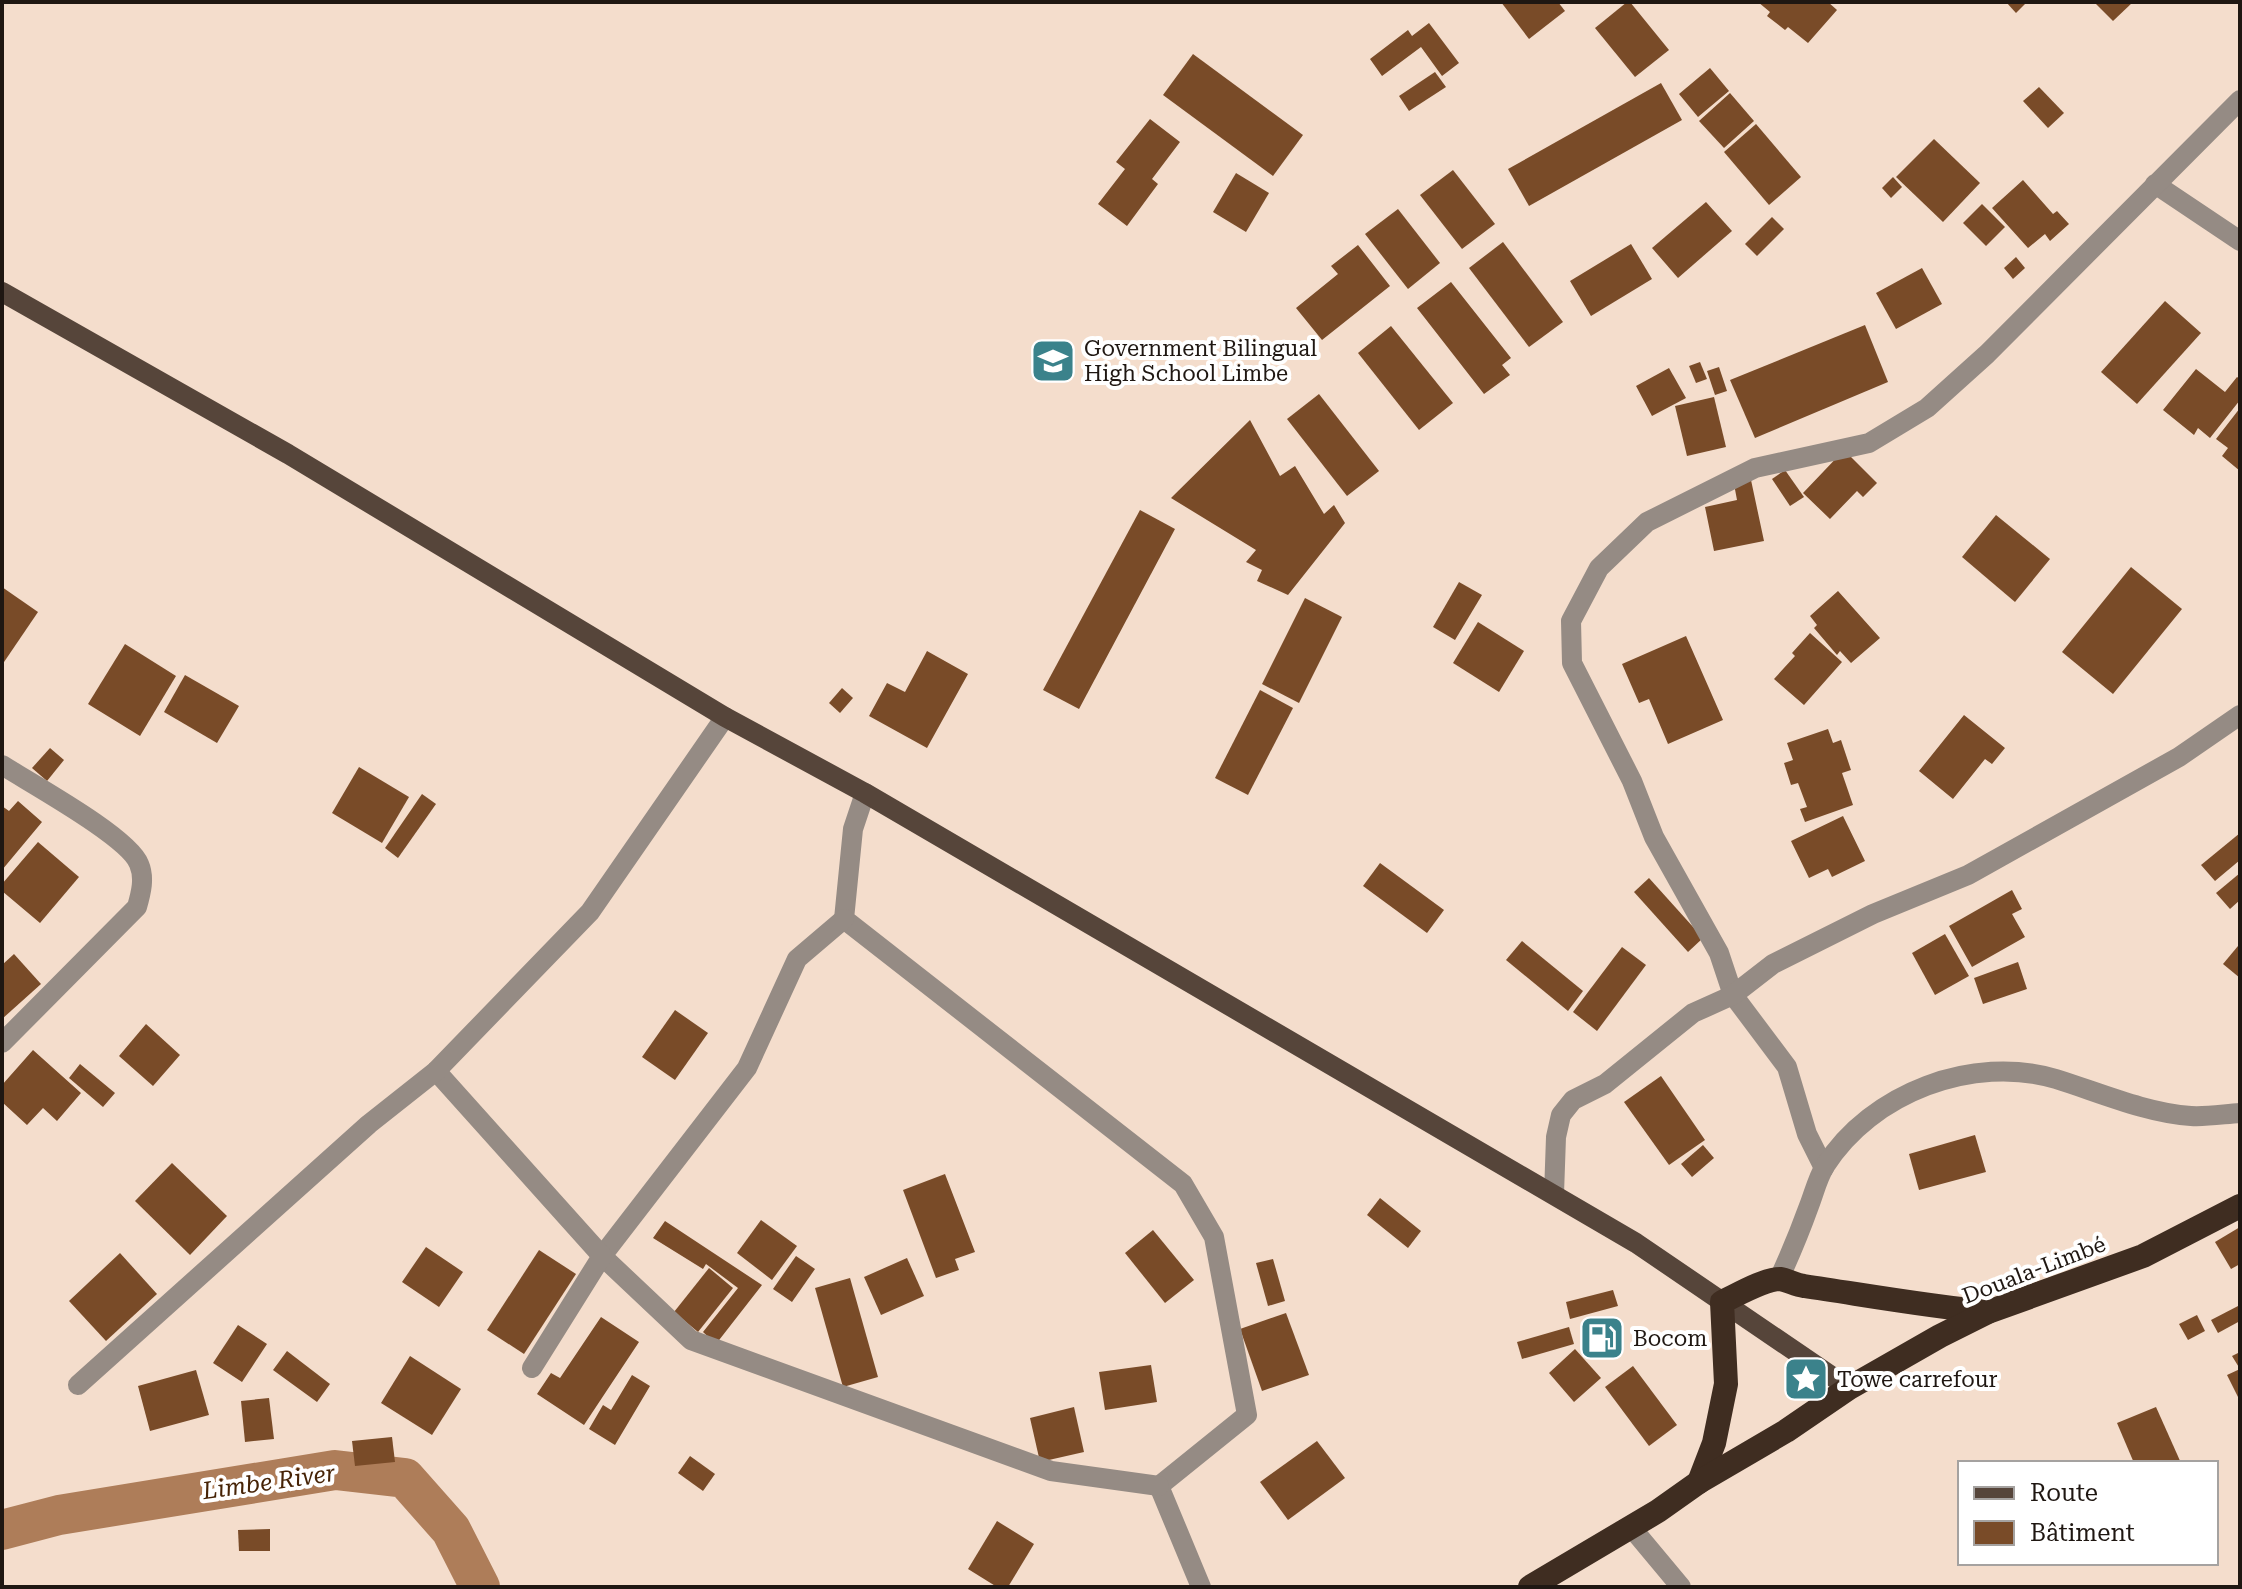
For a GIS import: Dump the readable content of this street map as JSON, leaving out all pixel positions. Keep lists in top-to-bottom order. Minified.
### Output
{"streets":{"highway":["Douala-Limbé"]},"water":["Limbe River"],"places":{"school or university":["Government Bilingual High School Limbe"],"fuel station":["Bocom"],"place":["Towe carrefour"]},"legend":["Route","Bâtiment"]}
